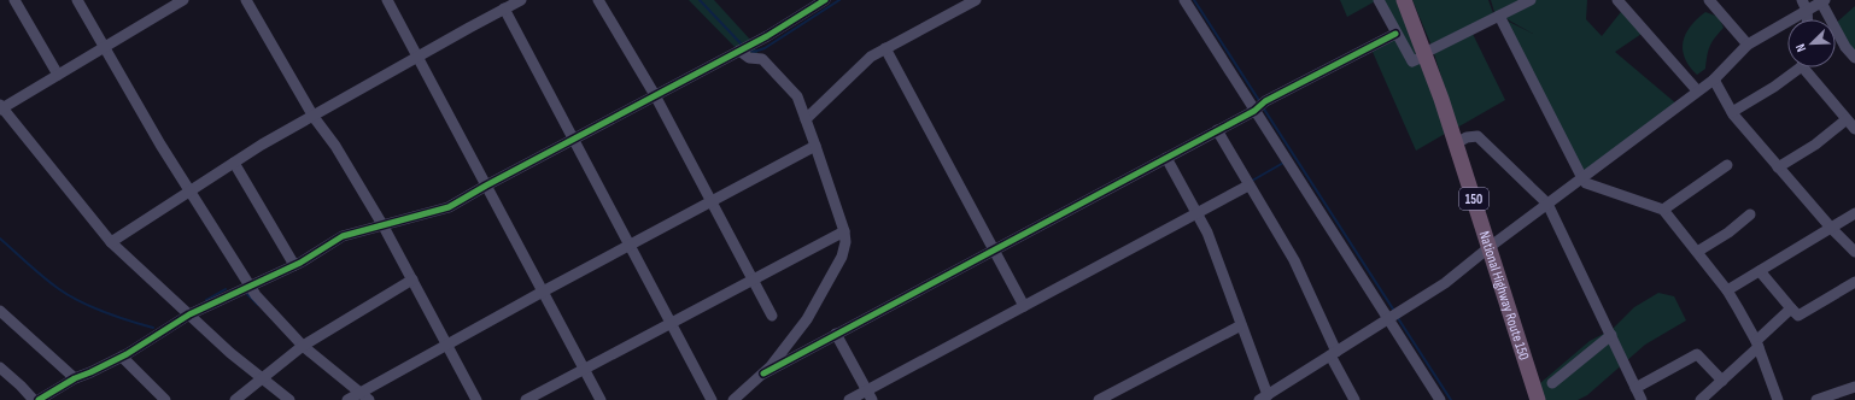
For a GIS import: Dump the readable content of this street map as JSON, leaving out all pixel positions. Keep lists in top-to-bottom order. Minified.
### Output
{"streets":{"highway":["150","National Highway Route 150"]},"north":"bottom left"}
